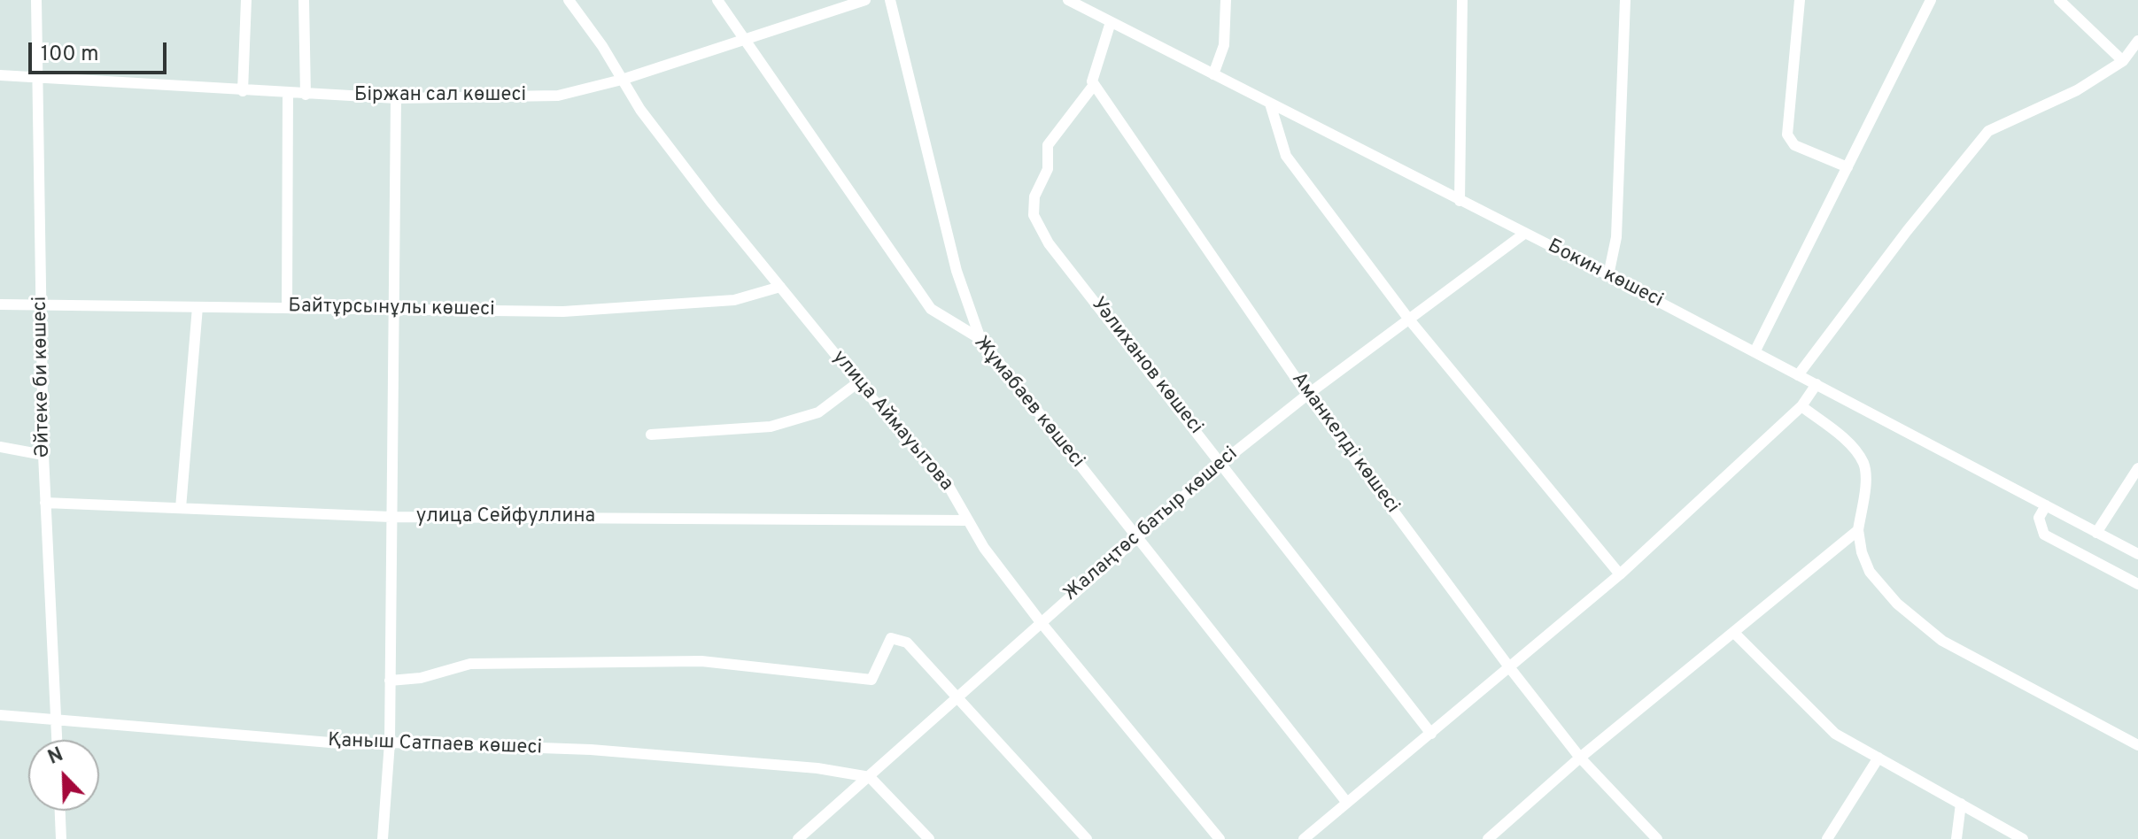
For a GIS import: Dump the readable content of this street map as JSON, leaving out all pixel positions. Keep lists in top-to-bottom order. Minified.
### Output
{"streets":{"street":["Біржан сал көшесі","Бокин көшесі","Байтұрсынұлы көшесі","Уәлиханов көшесі","Әйтеке би көшесі","Жұмабаев көшесі","улица Аймауытова","Аманкелді көшесі","улица Сейфуллина","Жалаңтөс батыр көшесі","Қаныш Сатпаев көшесі"]},"crossings":[["Біржан сал көшесі","Әйтеке би көшесі"],["Біржан сал көшесі","Жұмабаев көшесі"],["Біржан сал көшесі","улица Аймауытова"],["Бокин көшесі","Жалаңтөс батыр көшесі"],["Байтұрсынұлы көшесі","Әйтеке би көшесі"],["Байтұрсынұлы көшесі","улица Аймауытова"],["Уәлиханов көшесі","Аманкелді көшесі"],["Уәлиханов көшесі","Жалаңтөс батыр көшесі"],["Әйтеке би көшесі","улица Сейфуллина"],["Әйтеке би көшесі","Қаныш Сатпаев көшесі"],["Жұмабаев көшесі","Жалаңтөс батыр көшесі"],["улица Аймауытова","улица Сейфуллина"],["улица Аймауытова","Жалаңтөс батыр көшесі"],["Аманкелді көшесі","Жалаңтөс батыр көшесі"],["Жалаңтөс батыр көшесі","Қаныш Сатпаев көшесі"]],"scale_bar":"100 m","north":"top left"}
